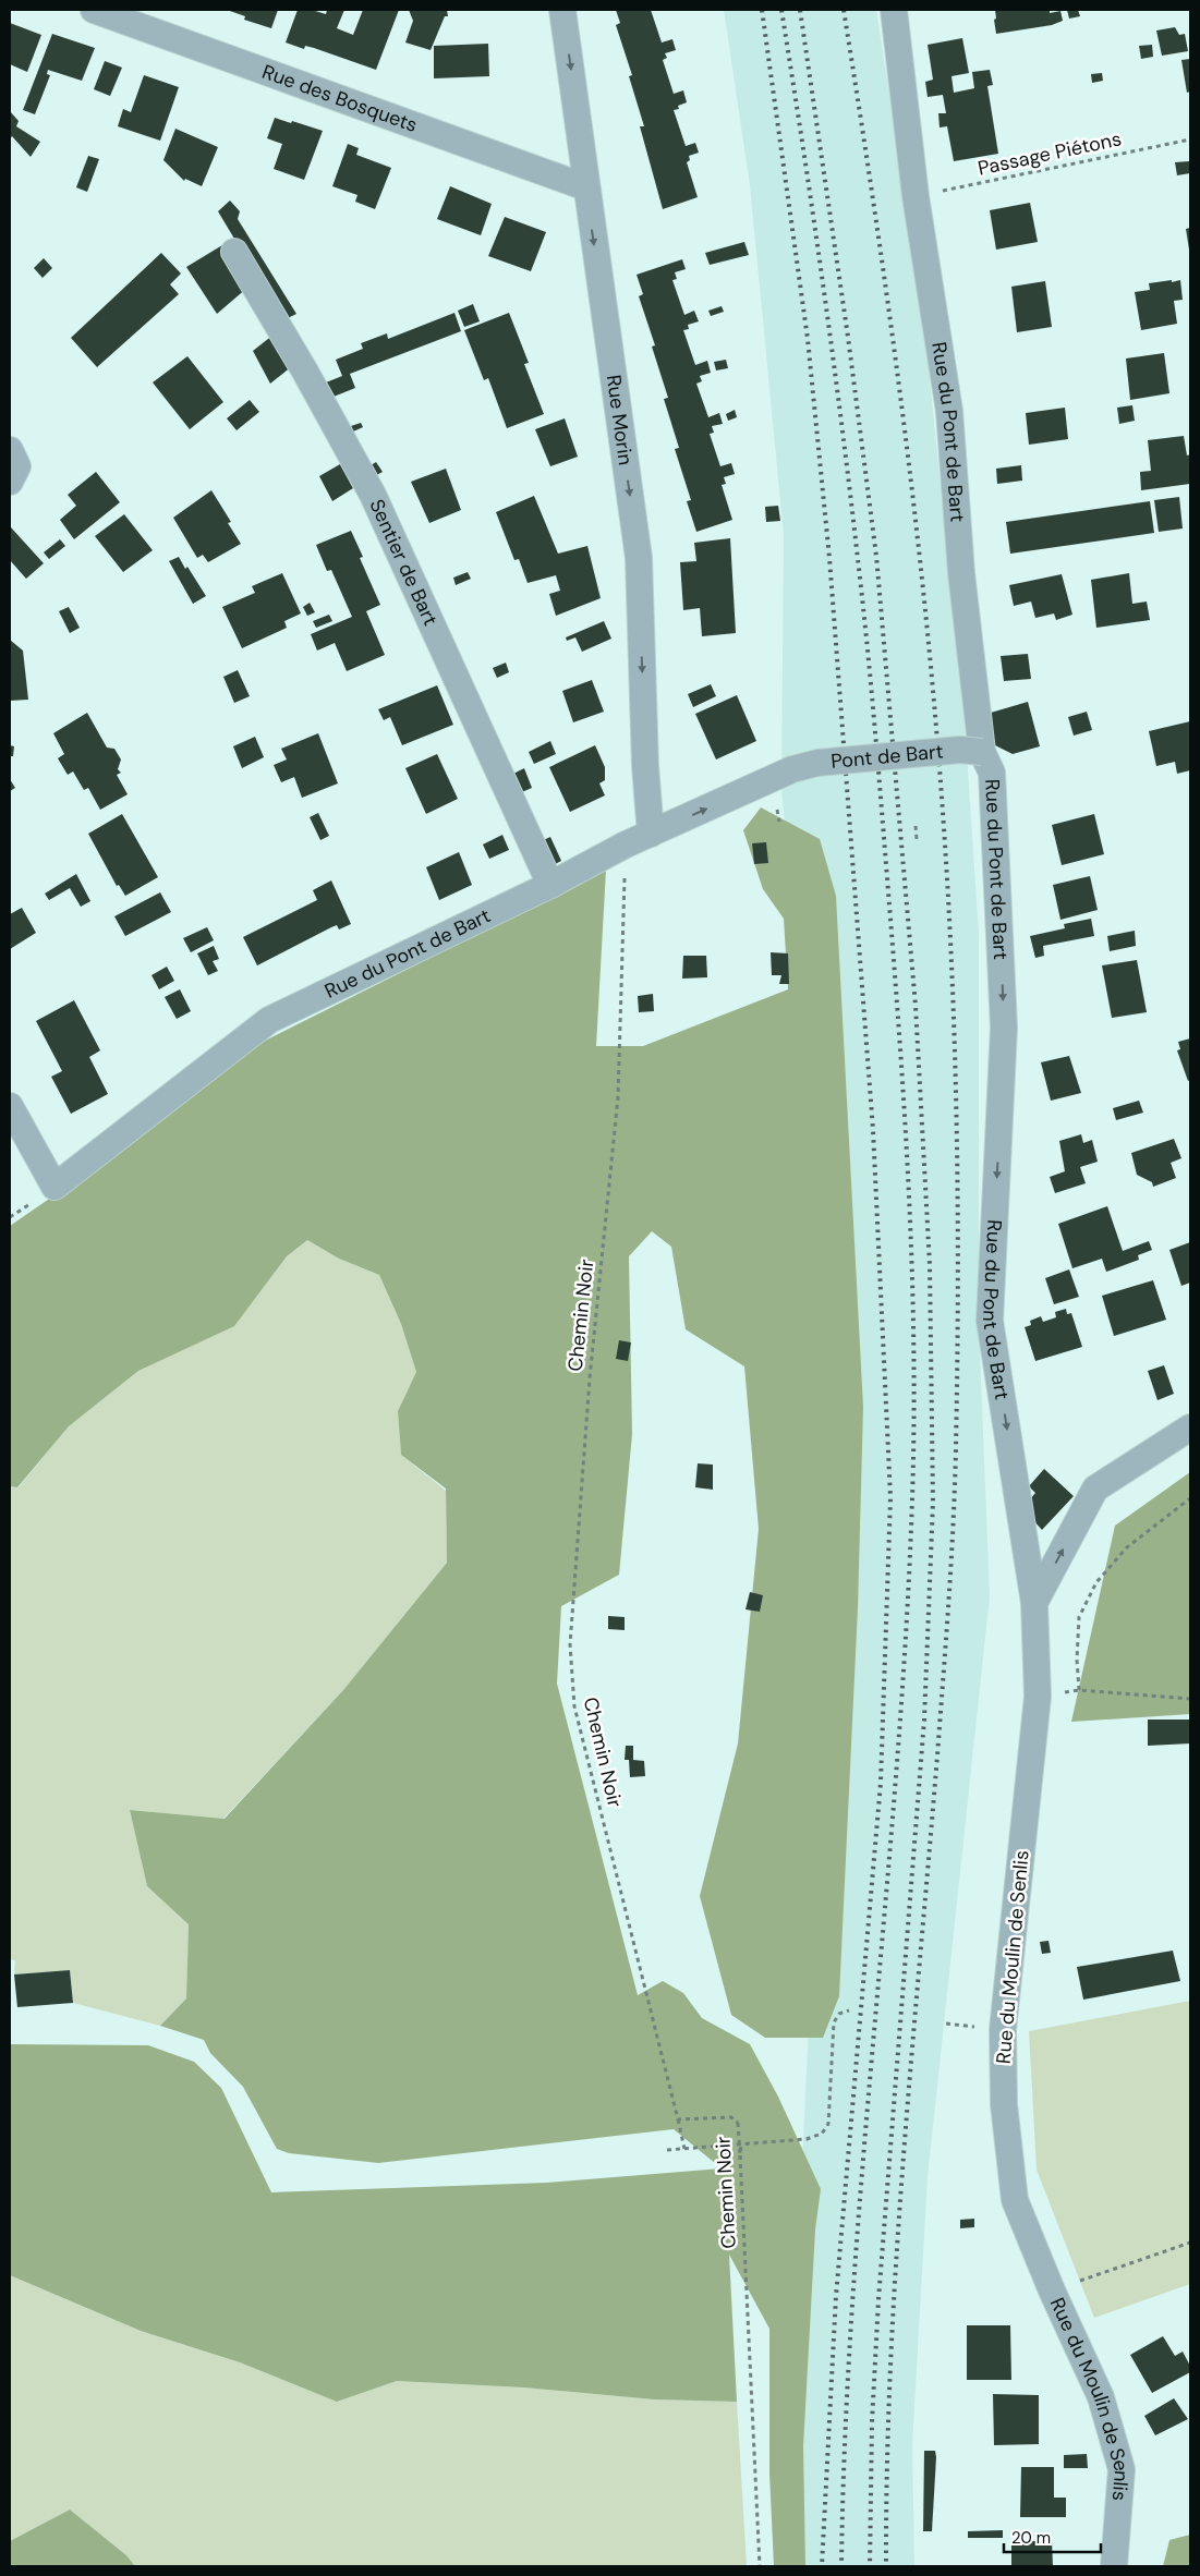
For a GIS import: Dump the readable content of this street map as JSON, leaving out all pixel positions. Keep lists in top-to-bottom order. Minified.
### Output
{"streets":{"street":["Rue des Bosquets","Rue Morin","Rue du Pont de Bart","Sentier de Bart","Pont de Bart","Rue du Moulin de Senlis"],"path":["Passage Piétons","Chemin Noir"]},"crossings":[["Rue des Bosquets","Rue Morin"],["Passage Piétons","Rue du Pont de Bart"],["Rue Morin","Rue du Pont de Bart"],["Rue du Pont de Bart","Sentier de Bart"],["Rue du Pont de Bart","Pont de Bart"],["Rue du Pont de Bart","Chemin Noir"],["Rue du Pont de Bart","Rue du Moulin de Senlis"]],"one_way":["Rue Morin"],"scale_bar":"20 m"}
